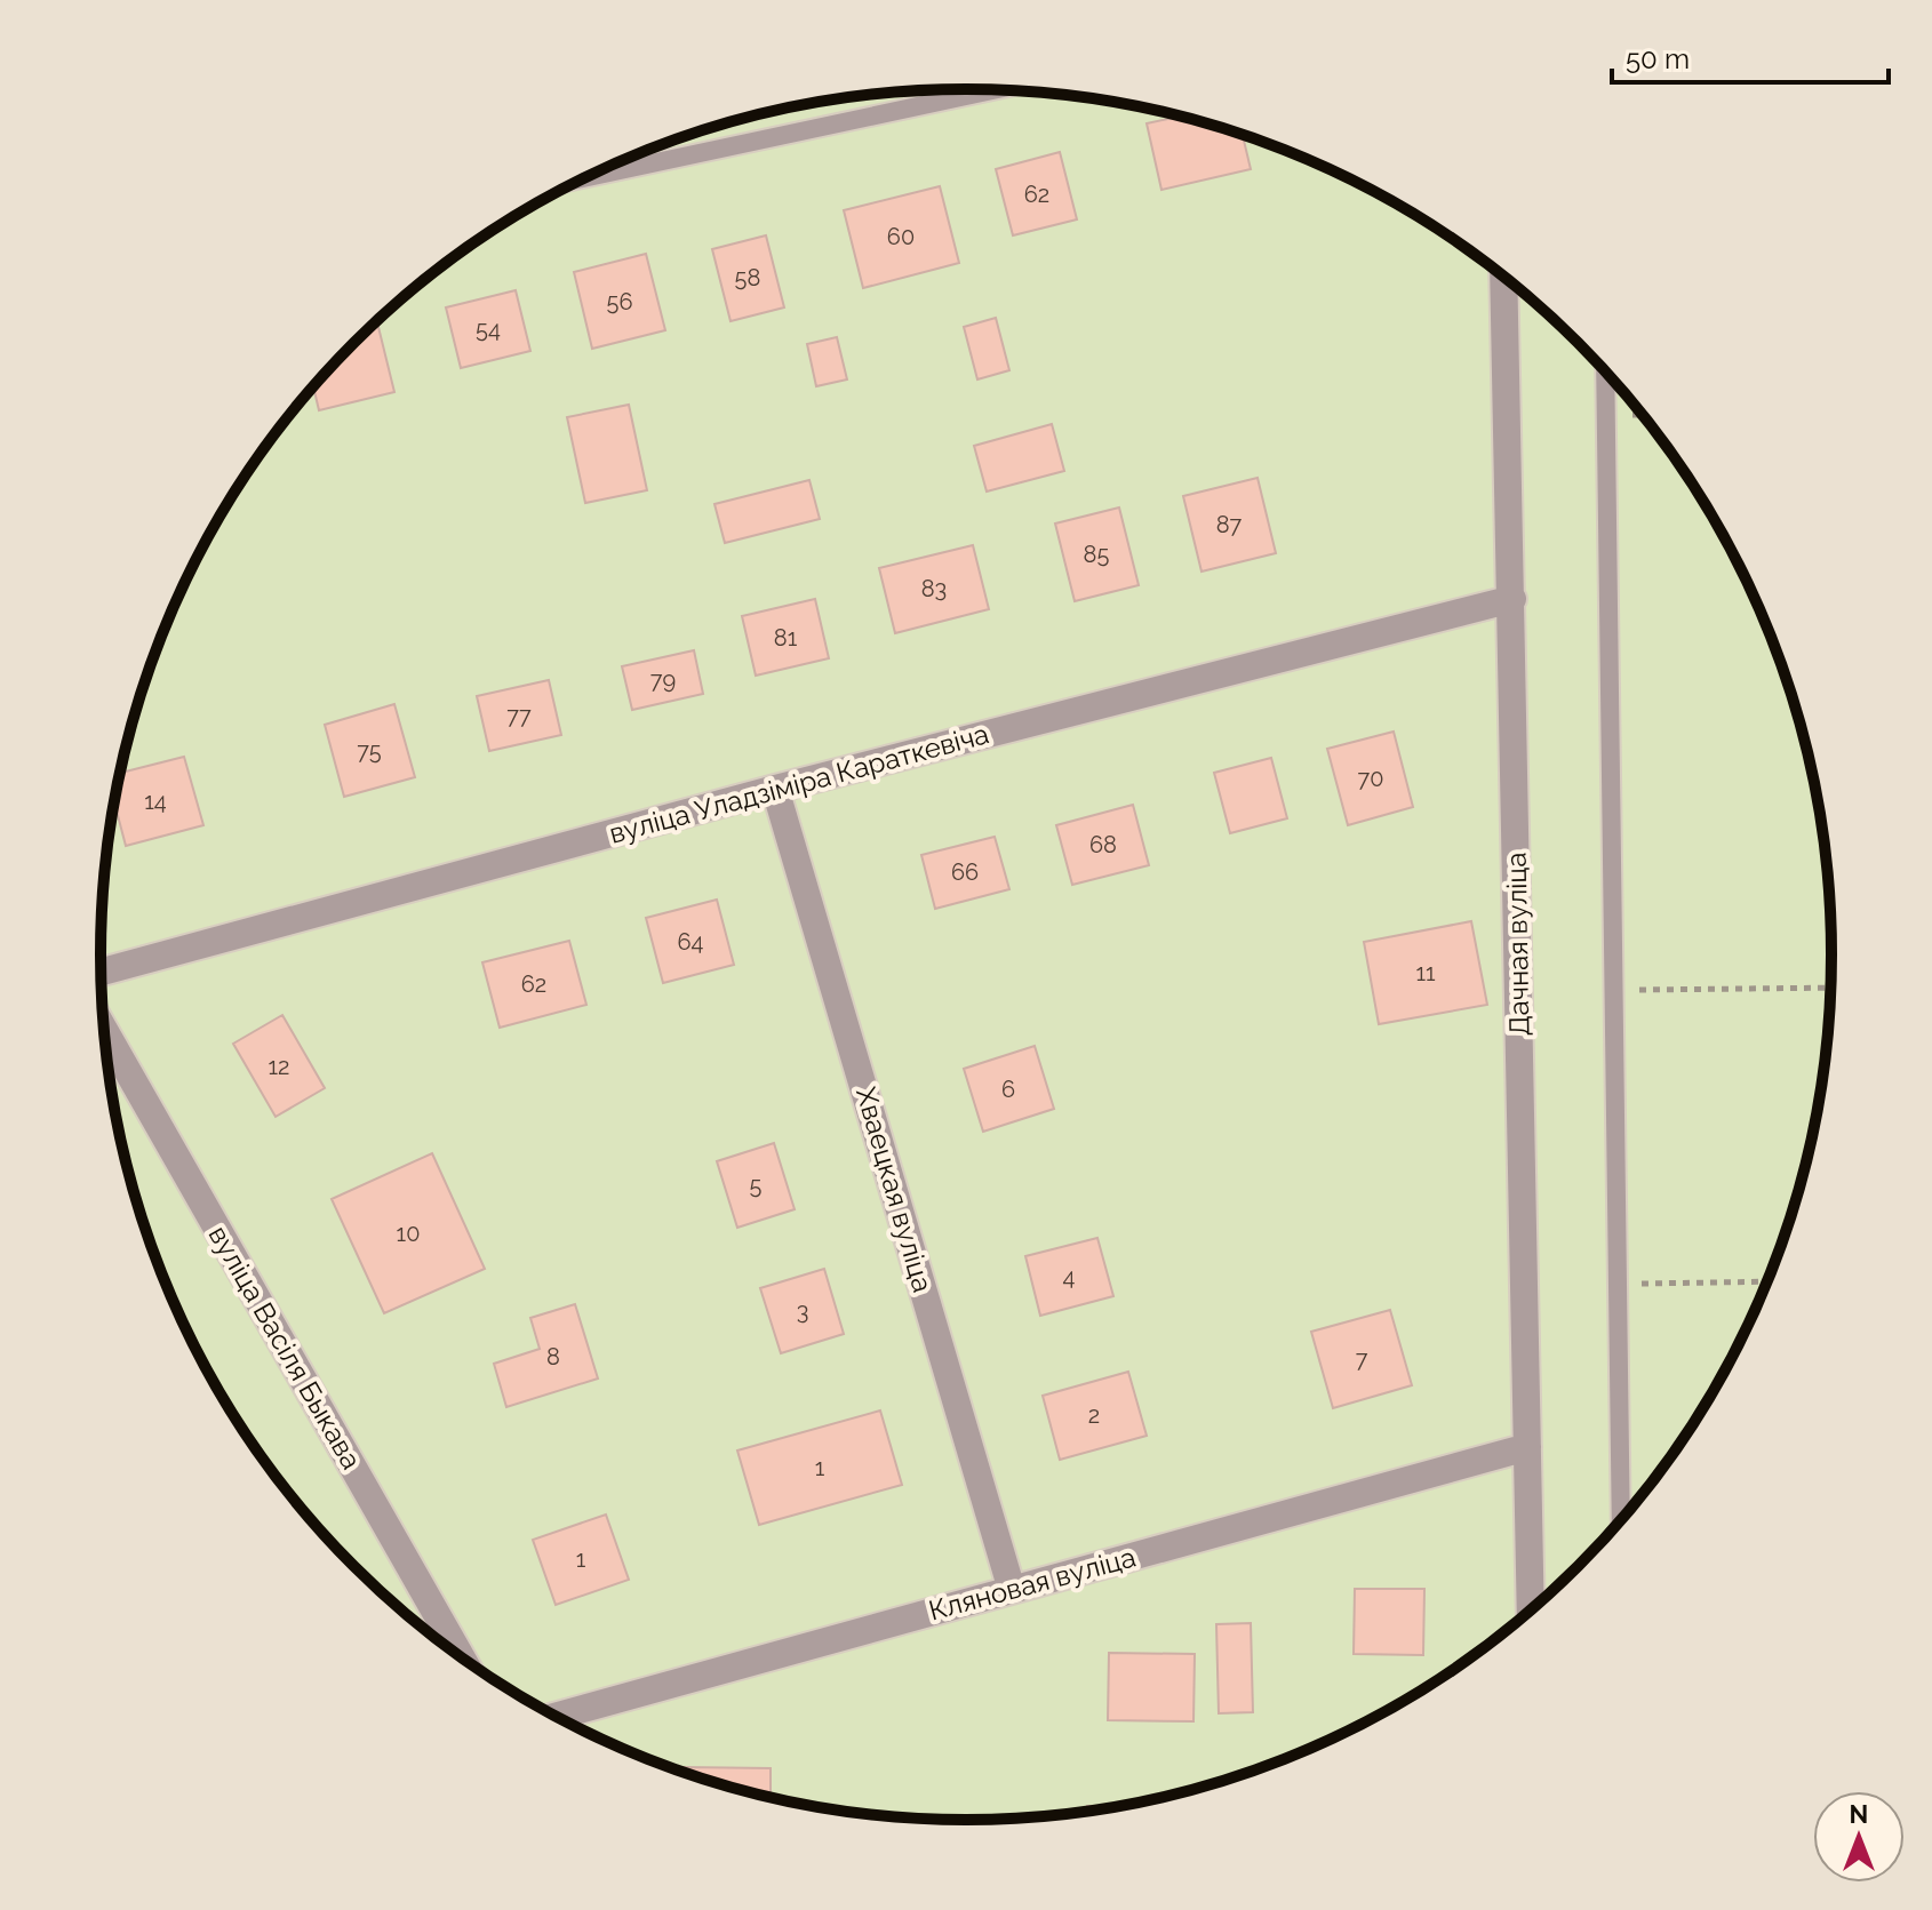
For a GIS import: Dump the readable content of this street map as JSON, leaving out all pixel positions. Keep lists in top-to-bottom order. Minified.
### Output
{"streets":{"street":["вуліца Уладзіміра Караткевіча","Дачная вуліца","Хваецкая вуліца","вуліца Васіля Быкава","Кляновая вуліца"]},"crossings":[["вуліца Уладзіміра Караткевіча","Дачная вуліца"],["вуліца Уладзіміра Караткевіча","Хваецкая вуліца"],["Дачная вуліца","Кляновая вуліца"],["Хваецкая вуліца","Кляновая вуліца"]],"house_numbers":["62","60","58","56","54","87","85","83","81","79","77","75","70","14","68","66","64","11","62","12","6","5","10","4","3","8","7","2","1","1"],"scale_bar":"50 m","north":"top"}
